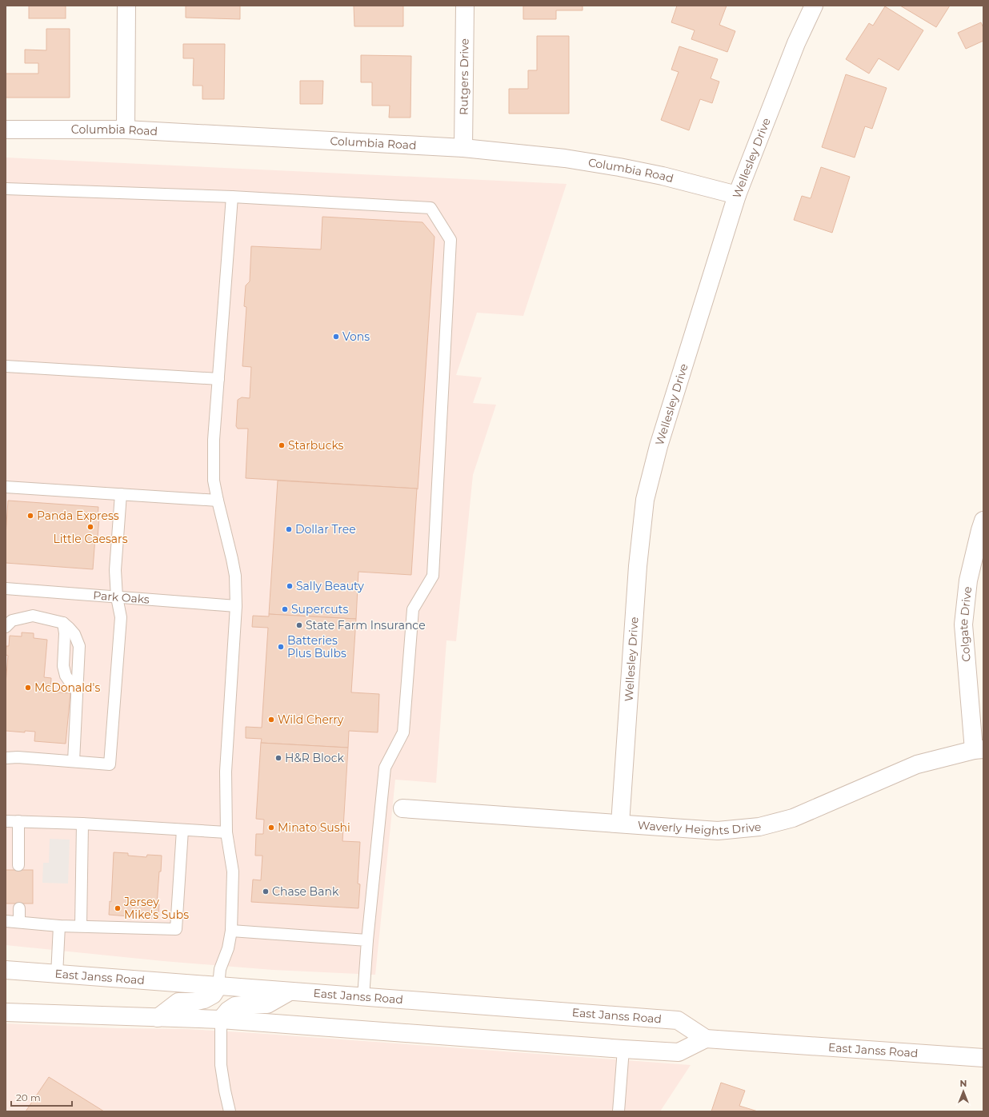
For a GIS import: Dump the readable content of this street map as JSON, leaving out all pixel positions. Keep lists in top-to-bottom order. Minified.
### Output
{"streets":{"street":["Rutgers Drive","Columbia Road","Wellesley Drive","Colgate Drive","Waverly Heights Drive","East Janss Road"],"lane":["Park Oaks"]},"crossings":[["Rutgers Drive","Columbia Road"],["Columbia Road","Wellesley Drive"],["Wellesley Drive","Waverly Heights Drive"],["Colgate Drive","Waverly Heights Drive"]],"places":["Vons","Starbucks","Panda Express","Little Caesars","Dollar Tree","Sally Beauty","Supercuts","State Farm Insurance","Batteries Plus Bulbs","McDonald's","Wild Cherry","H&R Block","Minato Sushi","Chase Bank","Jersey Mike's Subs"],"scale_bar":"20 m","north":"top"}
